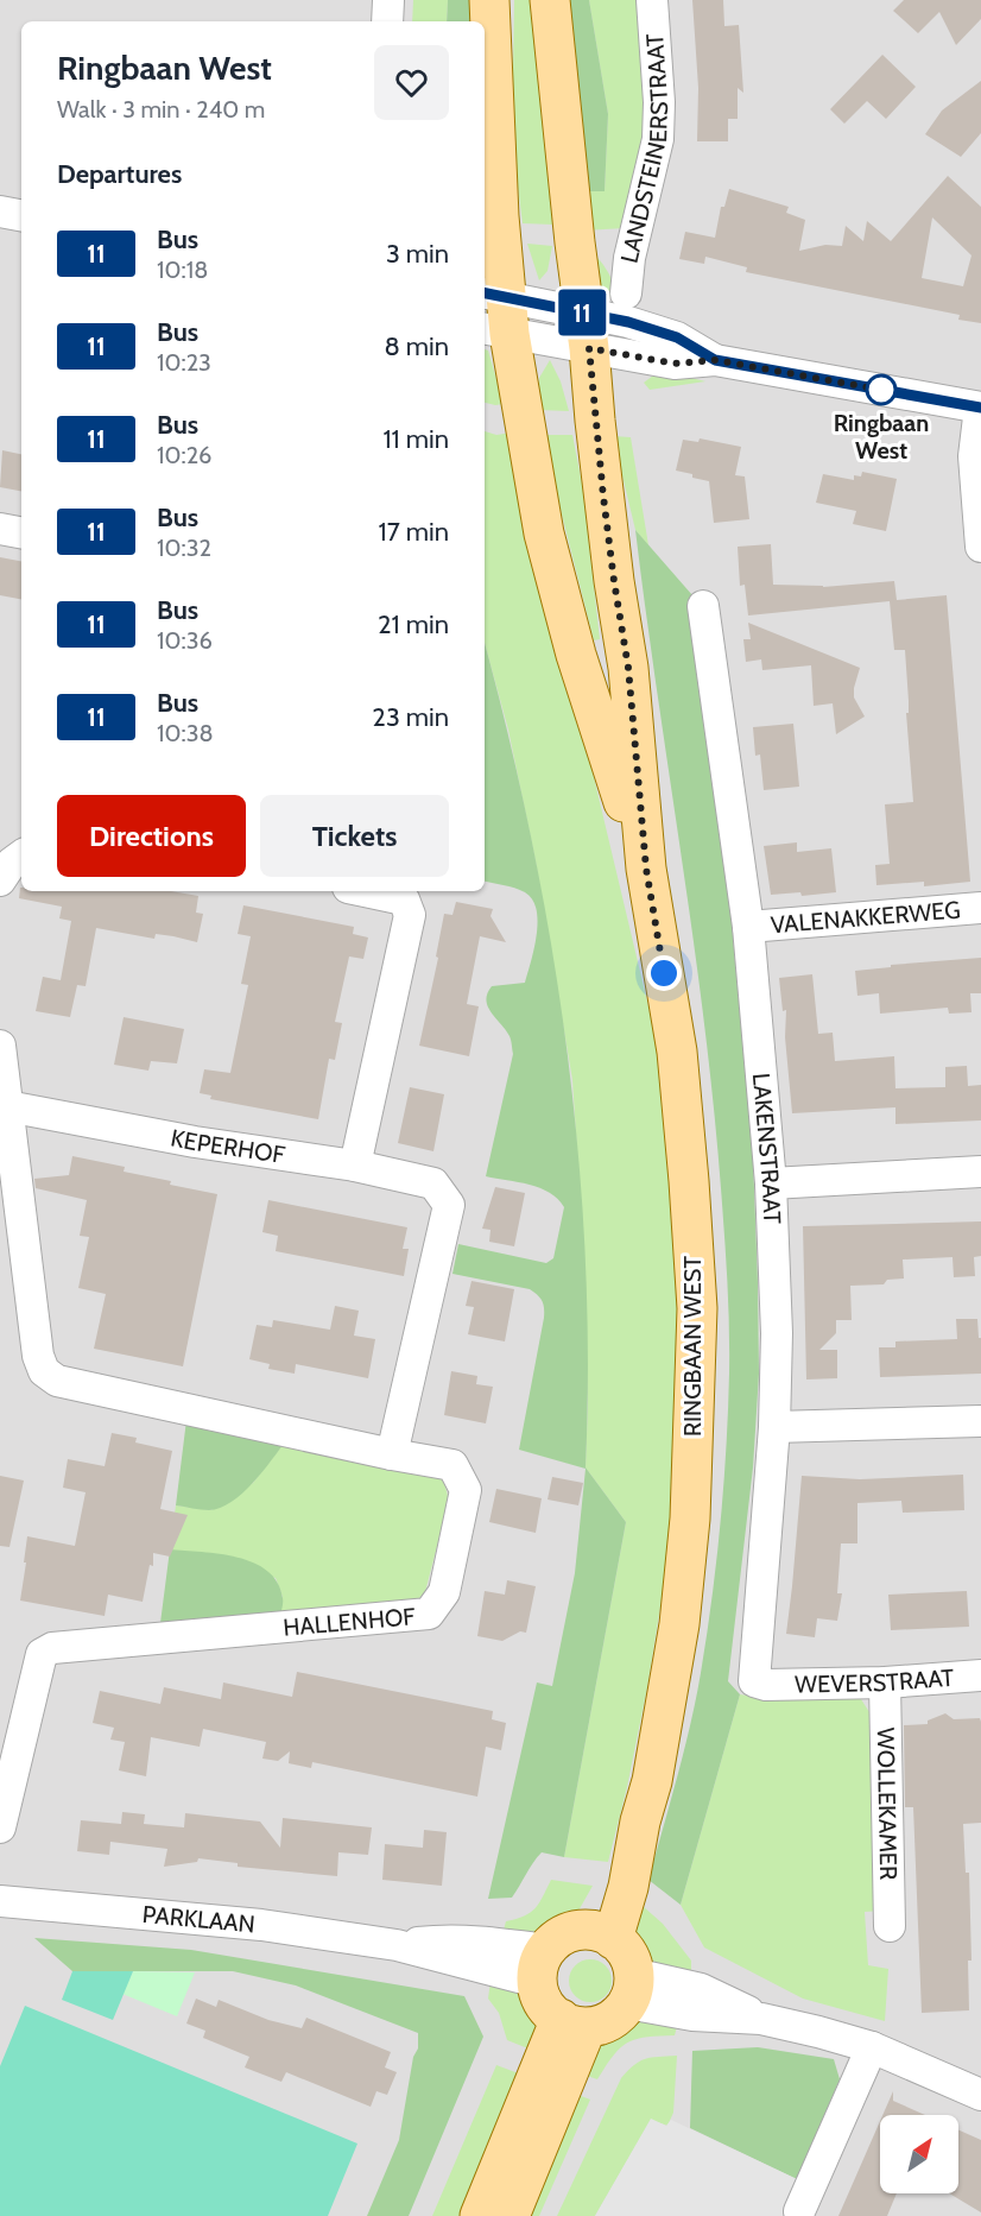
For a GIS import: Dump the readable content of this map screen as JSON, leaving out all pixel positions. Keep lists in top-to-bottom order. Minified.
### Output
{"streets":{"main road":["RINGBAAN WEST"],"street":["LANDSTEINERSTRAAT","VALENAKKERWEG","KEPERHOF","LAKENSTRAAT","HALLENHOF","WEVERSTRAAT","WOLLEKAMER","PARKLAAN"]},"crossings":[["VALENAKKERWEG","LAKENSTRAAT"],["KEPERHOF","HALLENHOF"],["LAKENSTRAAT","WEVERSTRAAT"],["RINGBAAN WEST","PARKLAAN"],["WEVERSTRAAT","WOLLEKAMER"]],"places":["Ringbaan West"],"lines":["bus line 11"],"north":"top right","page":{"on_map":"11","heading":[["Ringbaan West","Walk · 3 min · 240 m"],"Departures"],"list":[{"mark":"11","name":"Bus","note":"10:18","value":"3 min"},{"mark":"11","name":"Bus","note":"10:23","value":"8 min"},{"mark":"11","name":"Bus","note":"10:26","value":"11 min"},{"mark":"11","name":"Bus","note":"10:32","value":"17 min"},{"mark":"11","name":"Bus","note":"10:36","value":"21 min"},{"mark":"11","name":"Bus","note":"10:38","value":"23 min"}],"buttons":["Directions","Tickets"]}}
